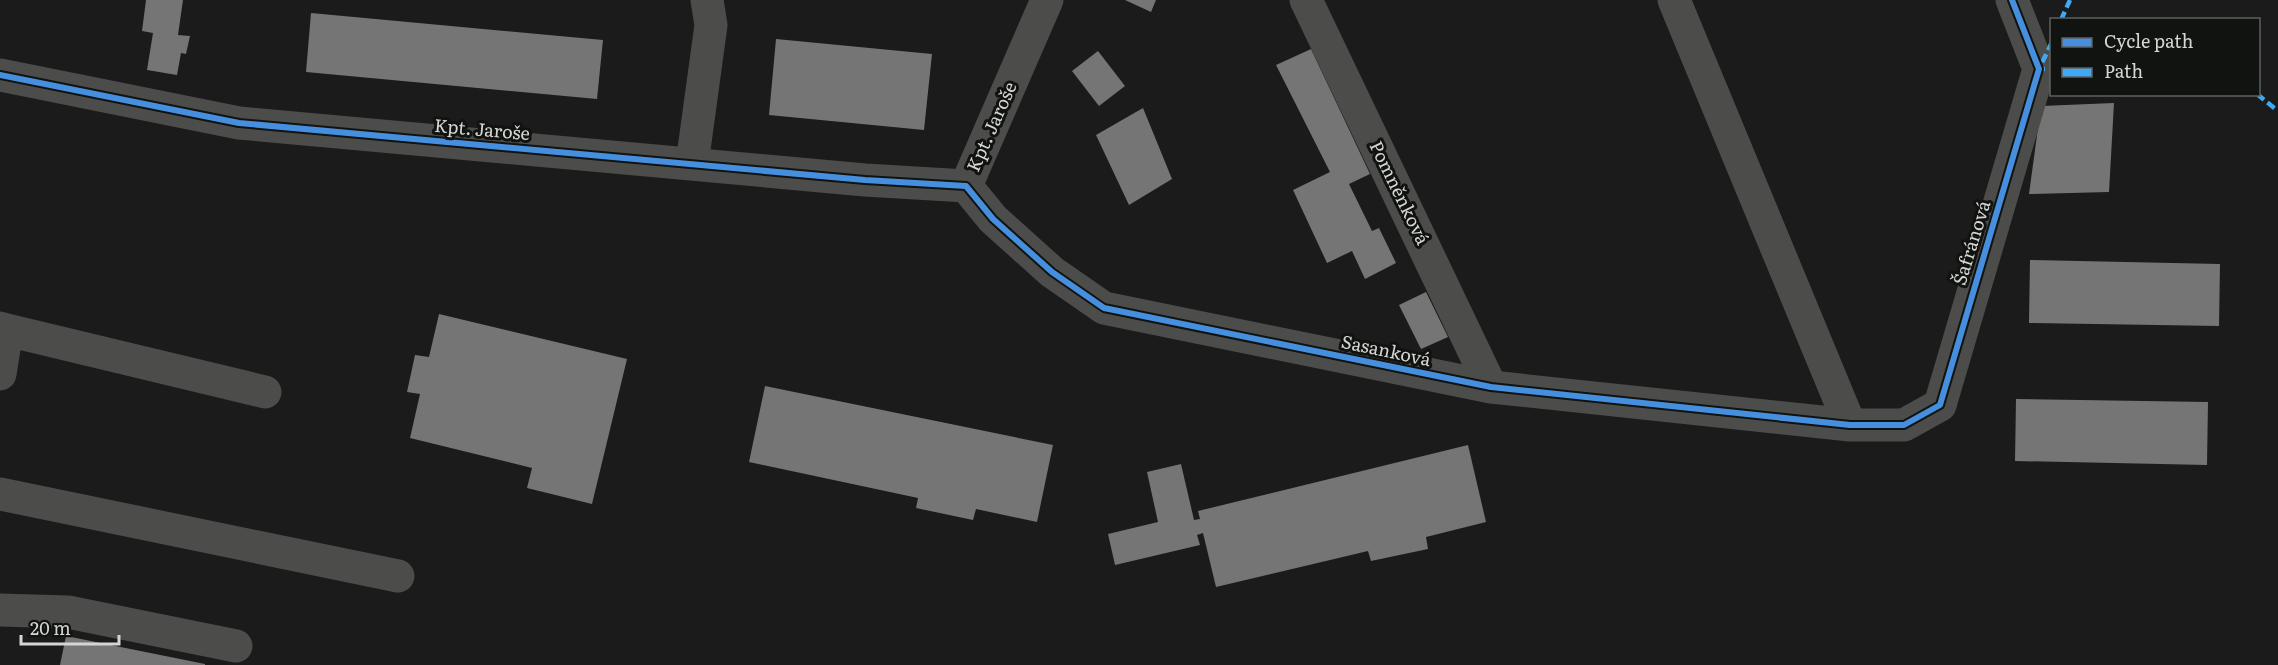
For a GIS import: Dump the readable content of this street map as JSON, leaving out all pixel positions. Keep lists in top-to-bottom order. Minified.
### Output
{"streets":{"street":["Kpt. Jaroše","Pomněnková","Šafránová","Sasanková"]},"crossings":[["Kpt. Jaroše","Sasanková"],["Pomněnková","Sasanková"],["Šafránová","Sasanková"]],"legend":["Cycle path","Path"],"scale_bar":"20 m"}
